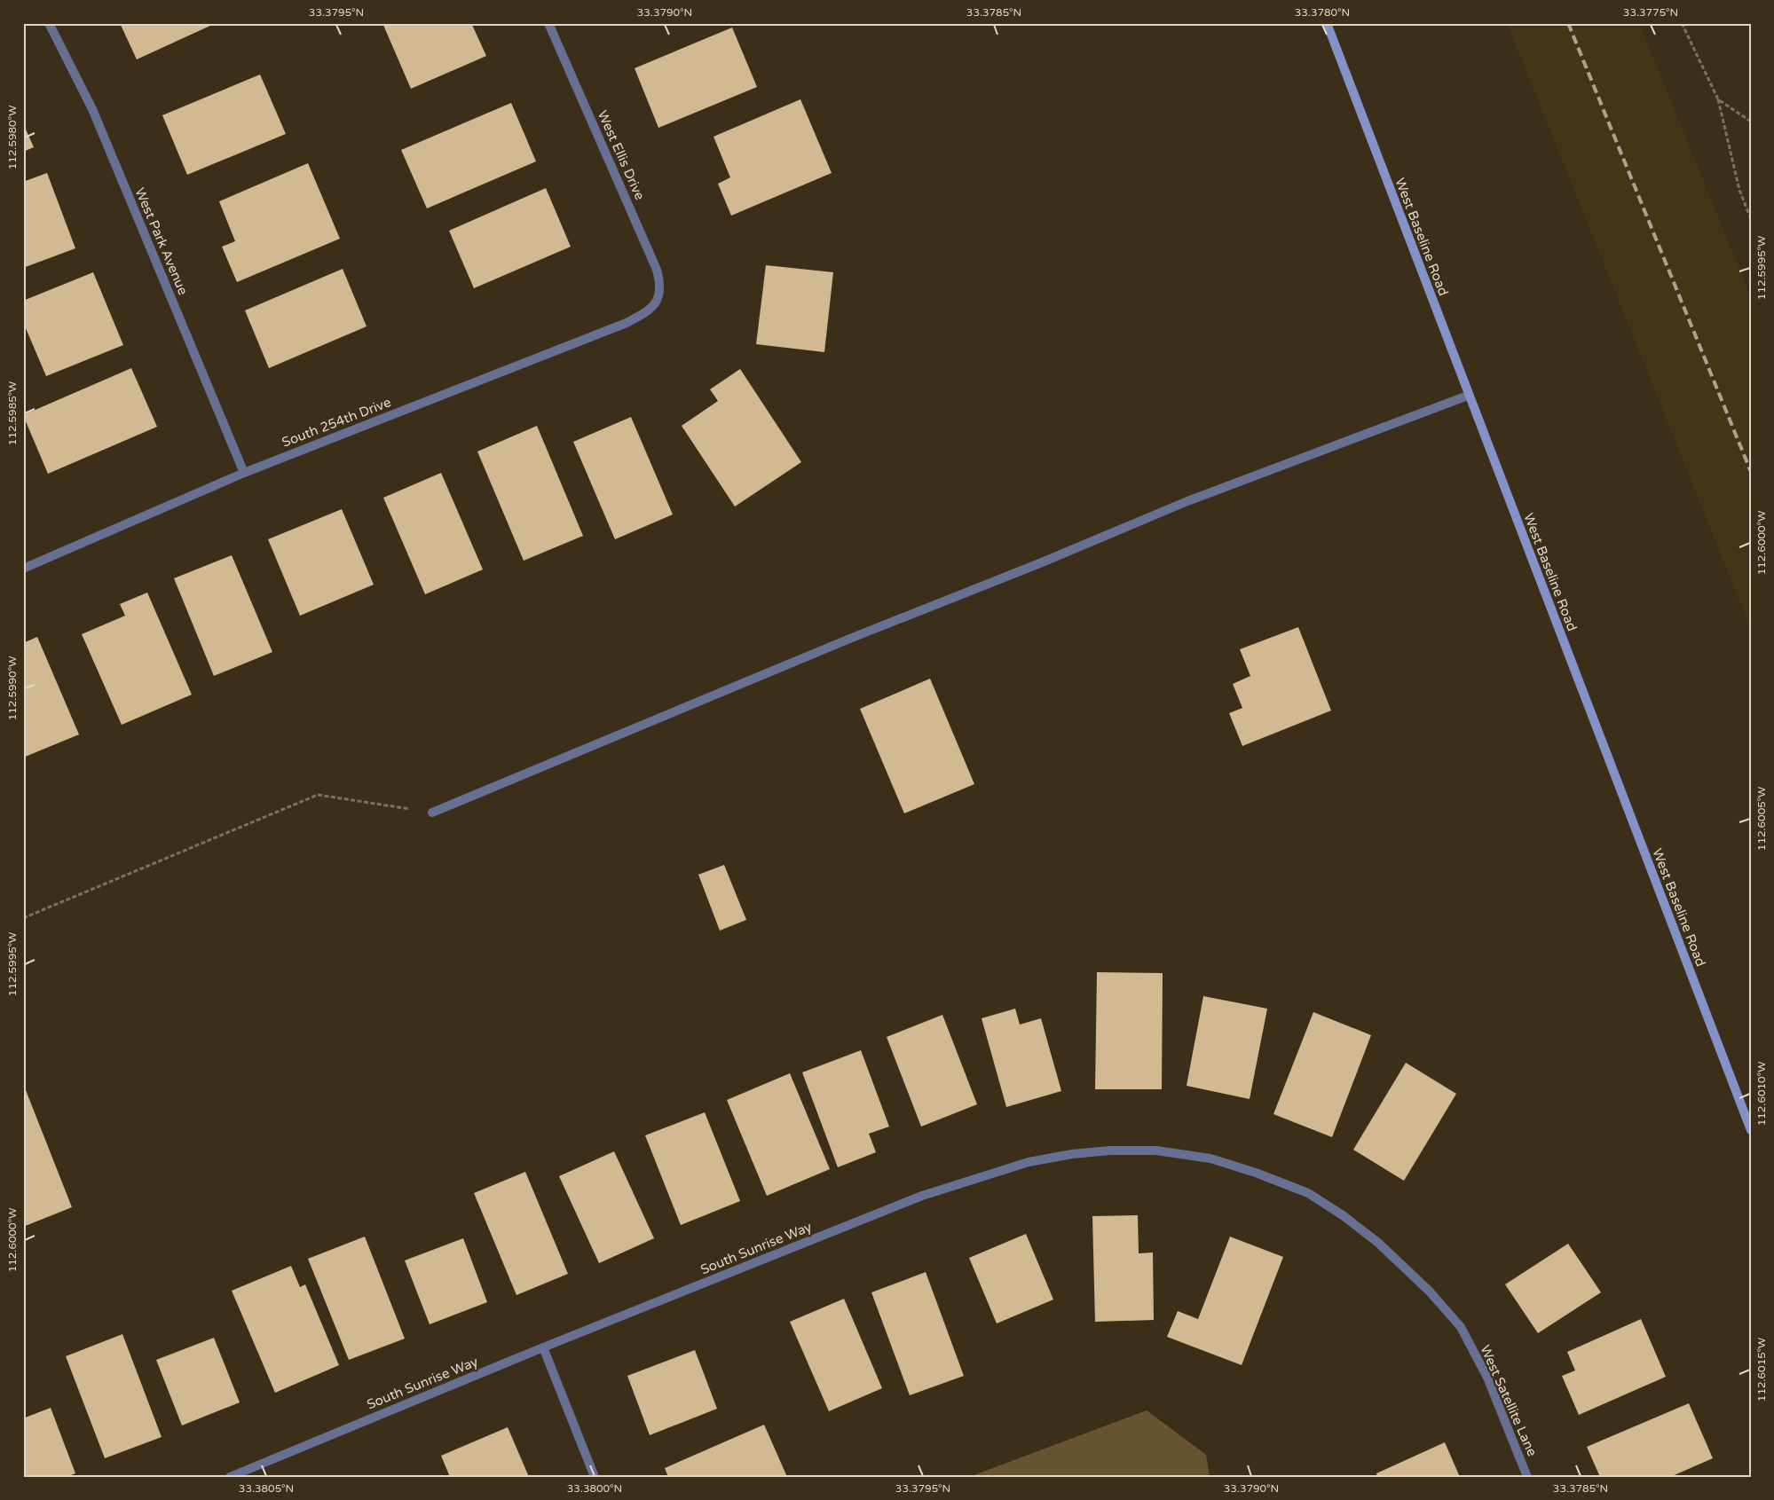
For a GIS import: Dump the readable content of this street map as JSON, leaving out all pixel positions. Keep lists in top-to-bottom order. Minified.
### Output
{"streets":{"main road":["West Baseline Road"],"street":["West Ellis Drive","West Park Avenue","South 254th Drive","South Sunrise Way","West Satellite Lane"]},"crossings":[["West Ellis Drive","South 254th Drive"],["West Park Avenue","South 254th Drive"],["South Sunrise Way","West Satellite Lane"]],"coordinates":["33.3795°N","33.3790°N","33.3785°N","33.3780°N","33.3775°N","112.5980°W","112.5995°W","112.5985°W","112.6000°W","112.5990°W","112.6005°W","112.6010°W","112.6015°W","33.3805°N","33.3800°N"]}
